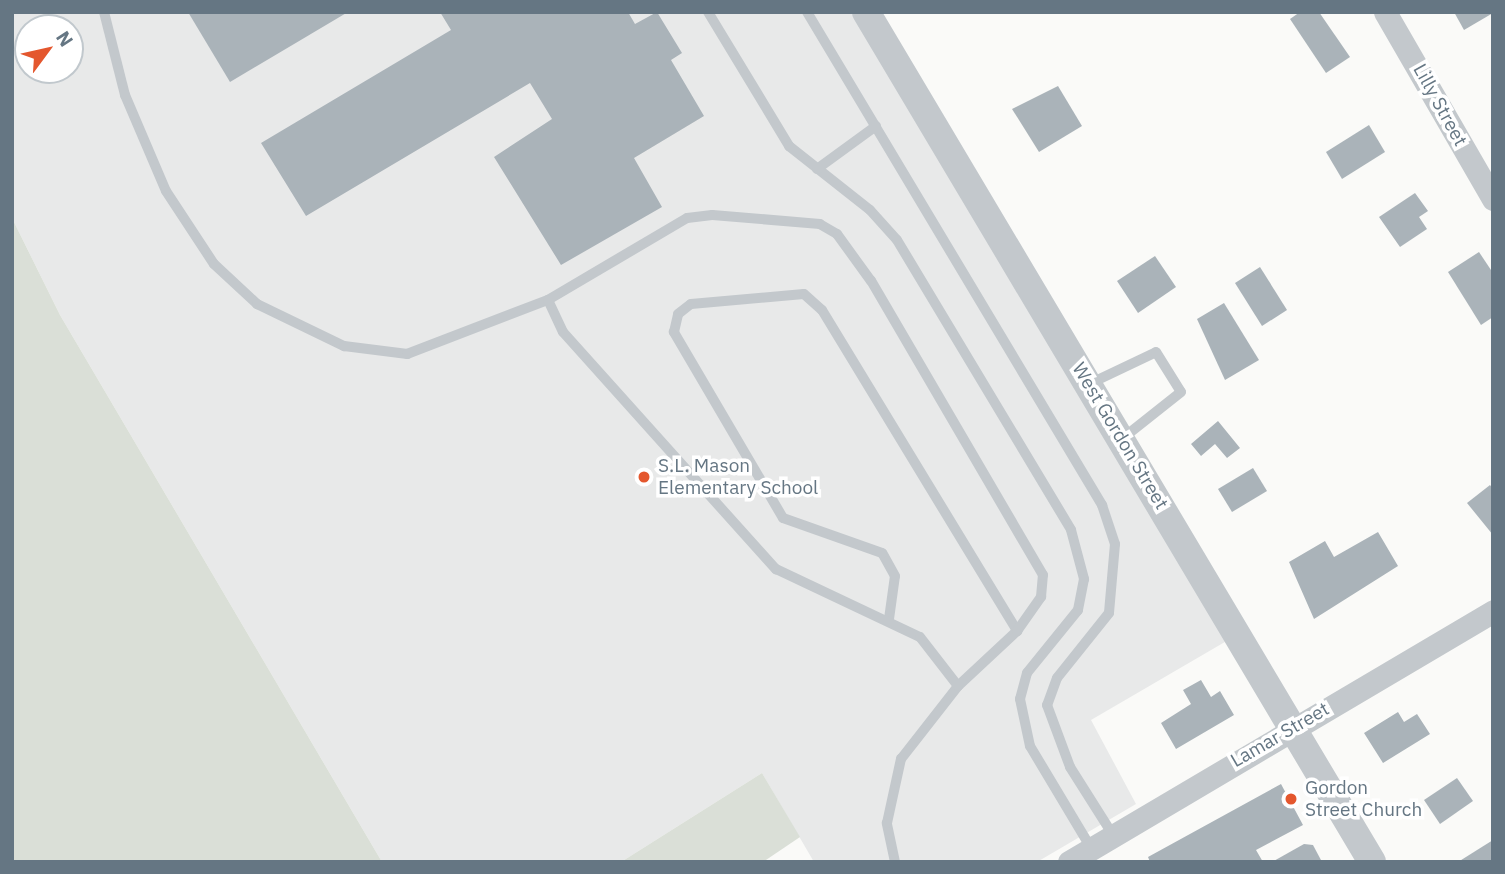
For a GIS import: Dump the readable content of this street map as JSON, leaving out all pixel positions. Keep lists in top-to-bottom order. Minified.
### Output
{"streets":{"street":["Lilly Street","West Gordon Street","Lamar Street"]},"crossings":[["West Gordon Street","Lamar Street"]],"places":["S.L. Mason Elementary School","Gordon Street Church"],"north":"top right"}
